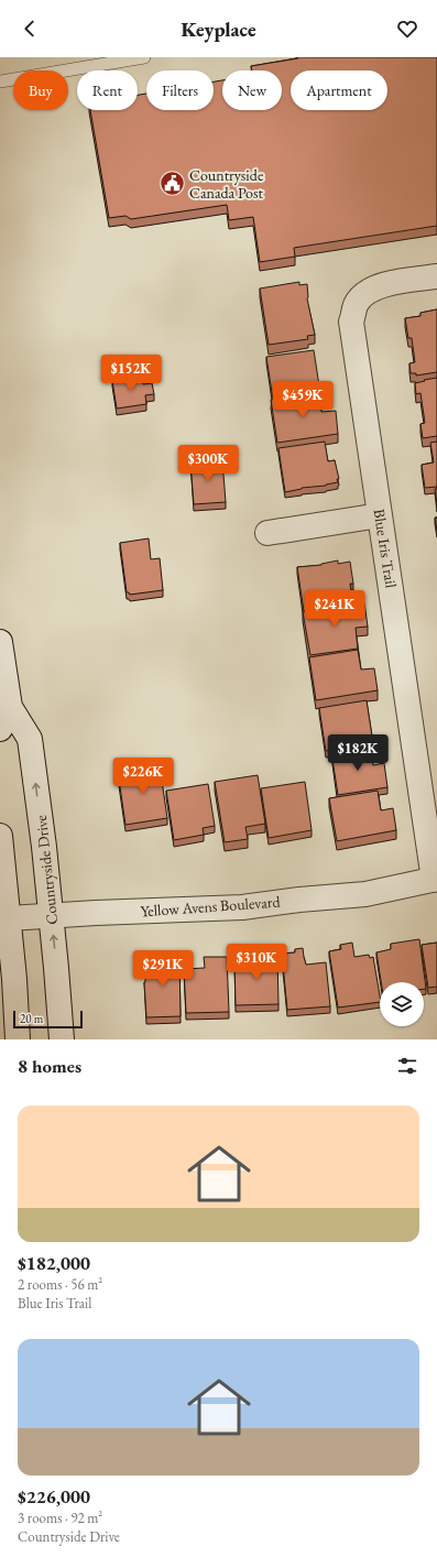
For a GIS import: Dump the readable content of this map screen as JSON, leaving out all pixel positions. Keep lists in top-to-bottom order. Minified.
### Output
{"streets":{"street":["Blue Iris Trail","Countryside Drive","Yellow Avens Boulevard"]},"crossings":[["Blue Iris Trail","Yellow Avens Boulevard"],["Countryside Drive","Yellow Avens Boulevard"]],"places":{"public building":["Countryside Canada Post"]},"scale_bar":"20 m","page":{"header":"Keyplace","chip":["Buy","Rent","Filters","New","Apartment"],"price":["$152K","$459K","$300K","$241K","$182K","$226K","$310K","$291K"],"scale":"20 m","heading":"8 homes","list":[{"name":"$182,000","note":"2 rooms · 56 m² · Blue Iris Trail"},{"name":"$226,000","note":"3 rooms · 92 m² · Countryside Drive"}]}}
